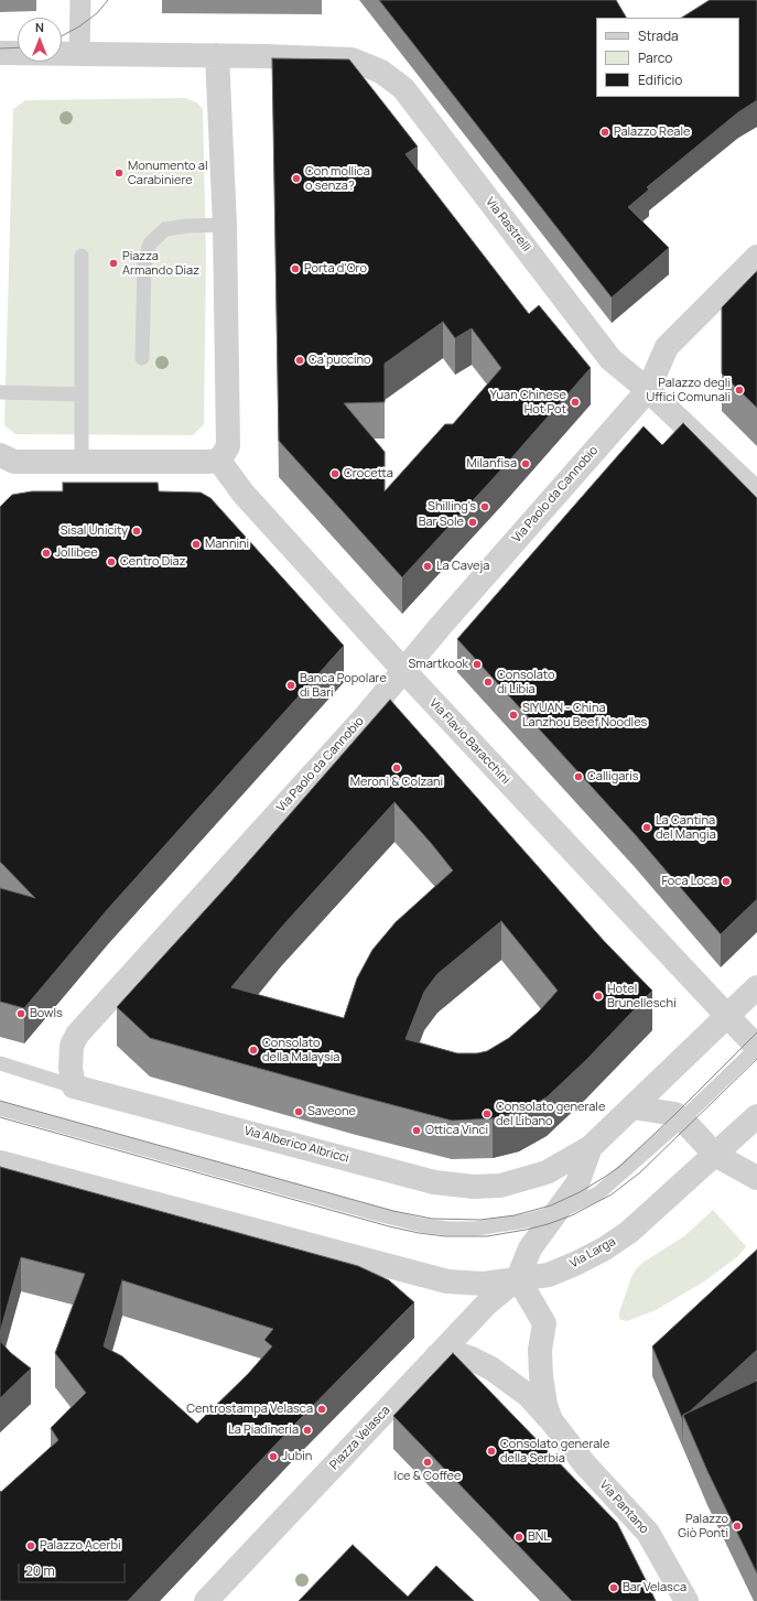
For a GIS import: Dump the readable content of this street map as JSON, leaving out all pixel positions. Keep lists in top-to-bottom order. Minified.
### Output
{"streets":{"street":["Via Rastrelli","Via Paolo da Cannobio","Via Flavio Baracchini","Via Alberico Albricci","Via Larga","Piazza Velasca","Via Pantano"]},"crossings":[["Via Rastrelli","Via Paolo da Cannobio"],["Via Paolo da Cannobio","Via Flavio Baracchini"],["Via Paolo da Cannobio","Via Alberico Albricci"],["Via Larga","Piazza Velasca"],["Via Larga","Via Pantano"],["Piazza Velasca","Via Pantano"]],"places":["Palazzo Reale","Monumento al Carabiniere","Con mollica o senza?","Piazza Armando Diaz","Porta d'Oro","Ca'puccino","Palazzo degli Uffici Comunali","Yuan Chinese Hot Pot","Milanfisa","Crocetta","Shilling's","Bar Sole","Sisal Unicity","Mannini","Jollibee","Centro Diaz","La Caveja","Smartkook","Consolato di Libia","Banca Popolare di Bari","SIYUAN - China Lanzhou Beef Noodles","Meroni & Colzani","Calligaris","La Cantina del Mangia","Foca Loca","Hotel Brunelleschi","Bowls","Consolato della Malaysia","Saveone","Consolato generale del Libano","Ottica Vinci","Centrostampa Velasca","La Piadineria","Consolato generale della Serbia","Jubin","Ice & Coffee","Palazzo Giò Ponti","BNL","Palazzo Acerbi","Bar Velasca"],"legend":["Strada","Parco","Edificio"],"scale_bar":"20 m","north":"top"}
